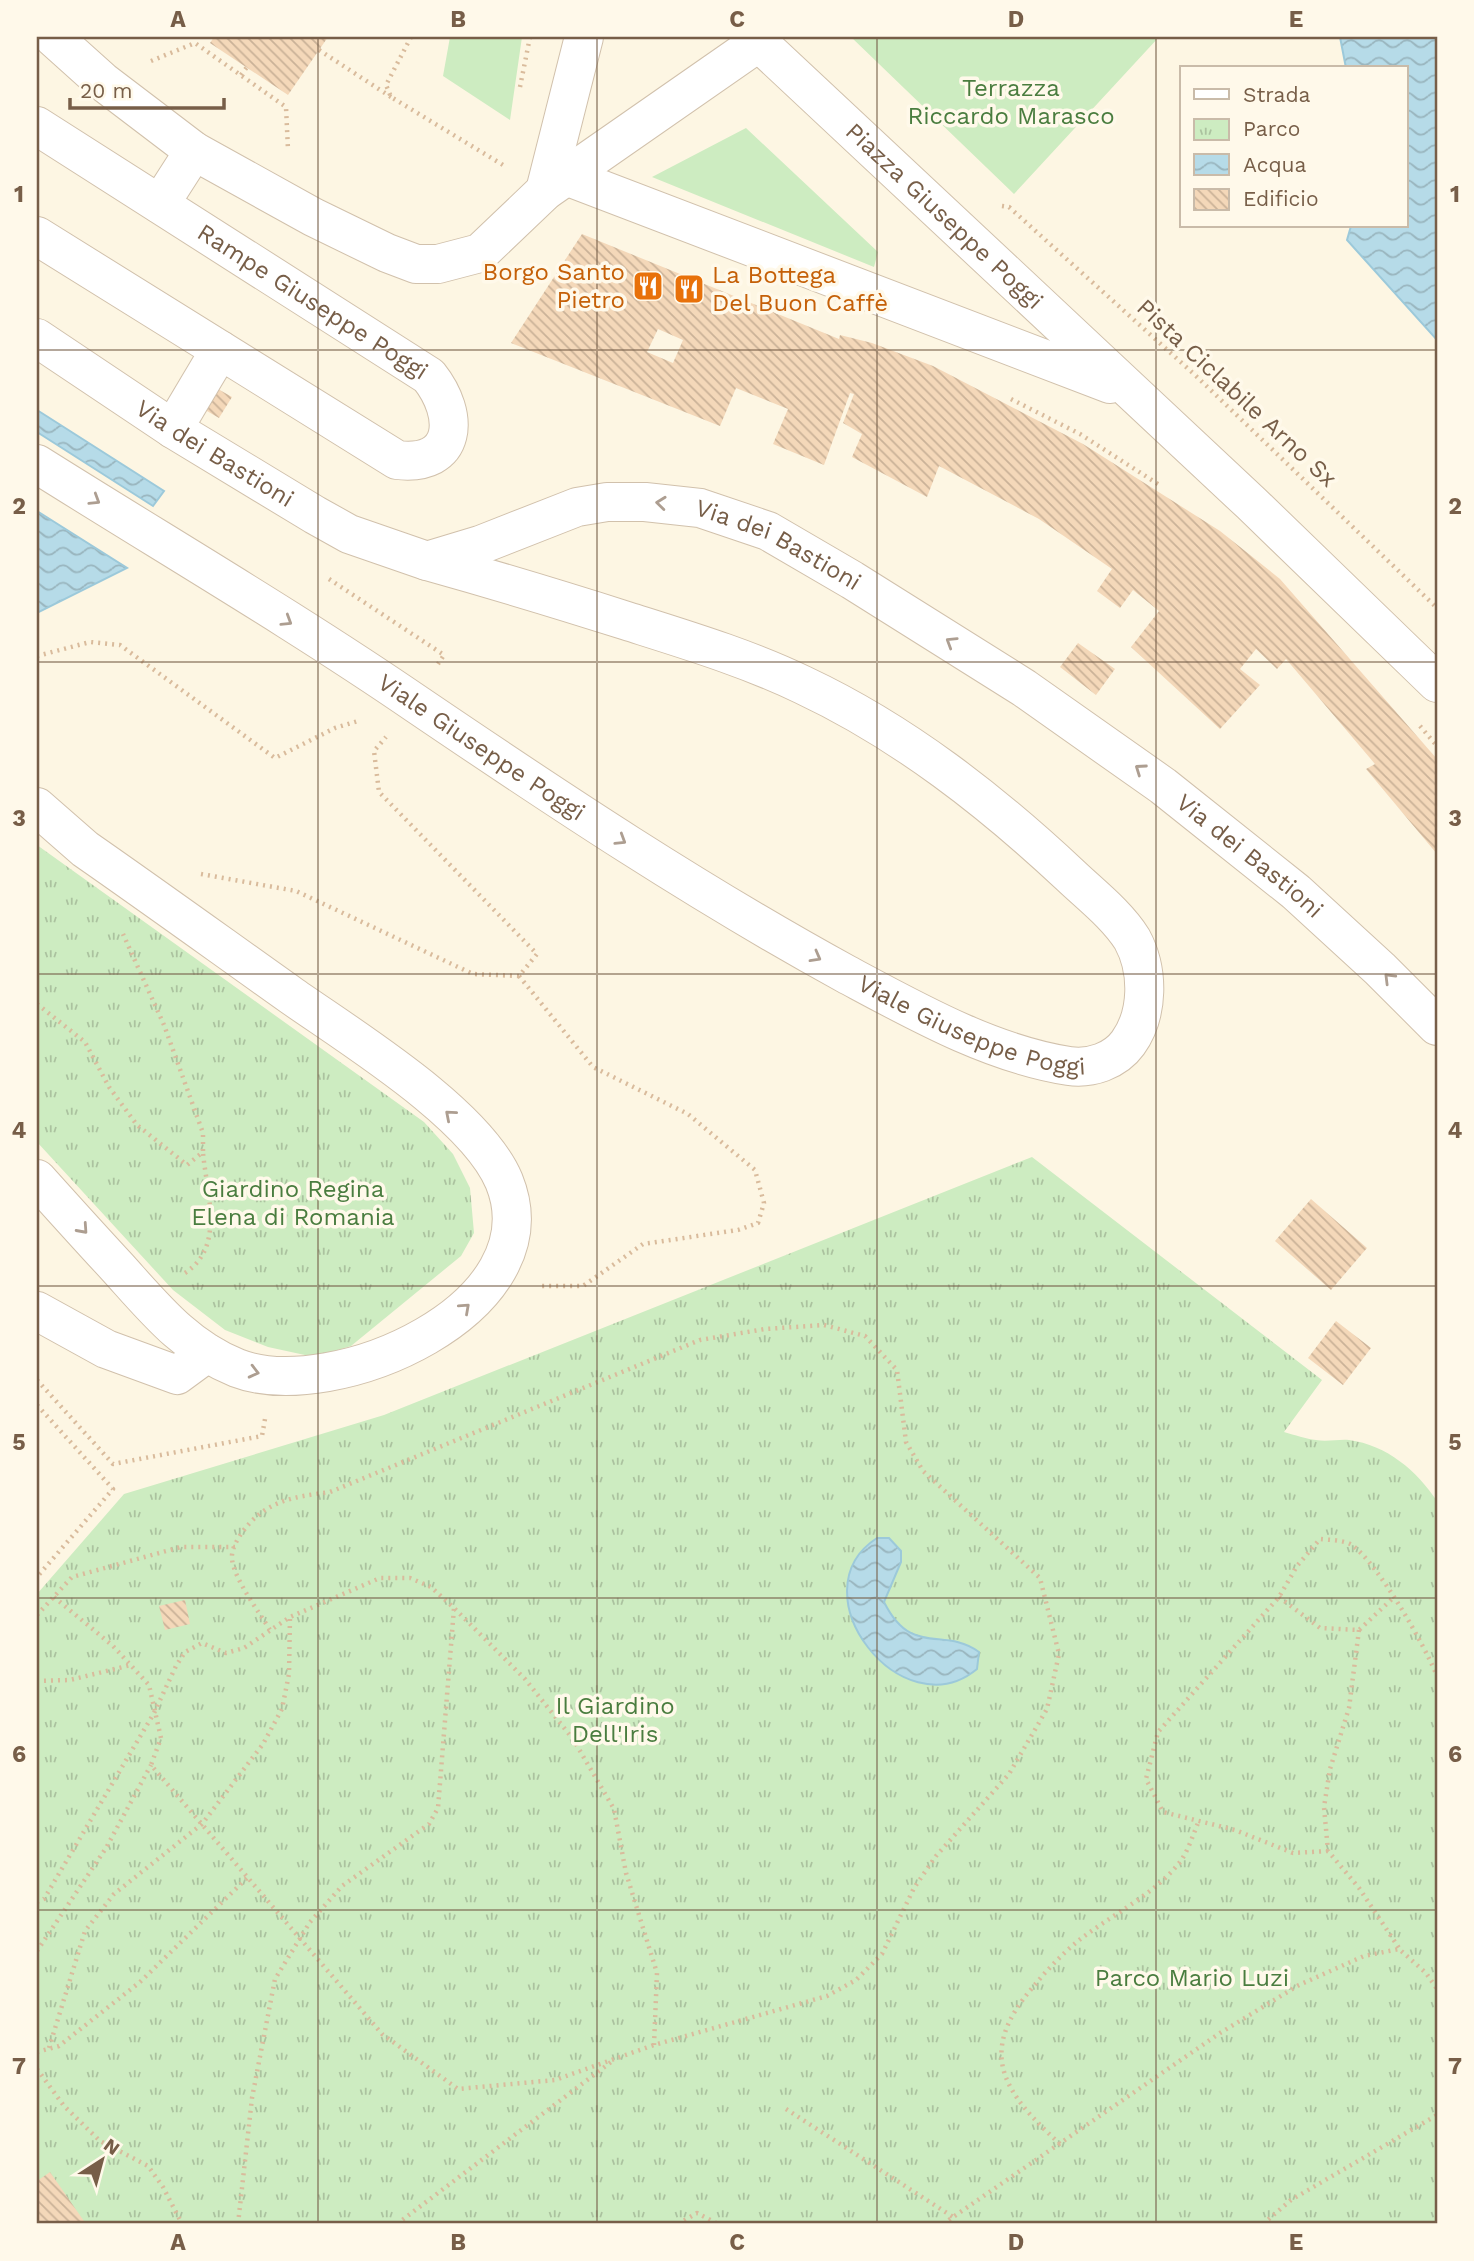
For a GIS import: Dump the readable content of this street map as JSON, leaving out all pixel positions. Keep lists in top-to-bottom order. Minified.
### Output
{"streets":{"street":["Piazza Giuseppe Poggi","Rampe Giuseppe Poggi","Via dei Bastioni","Viale Giuseppe Poggi"],"path":["Pista Ciclabile Arno Sx"]},"crossings":[["Via dei Bastioni","Viale Giuseppe Poggi"]],"one_way":["Via dei Bastioni"],"parks":["Terrazza Riccardo Marasco","Giardino Regina Elena di Romania","Il Giardino Dell'Iris","Parco Mario Luzi"],"places":{"restaurant":["Borgo Santo Pietro","La Bottega Del Buon Caffè"]},"legend":["Strada","Parco","Acqua","Edificio"],"scale_bar":"20 m","north":"top right","grid":{"columns":["A","B","C","D","E"],"rows":["1","2","3","4","5","6","7"]}}
